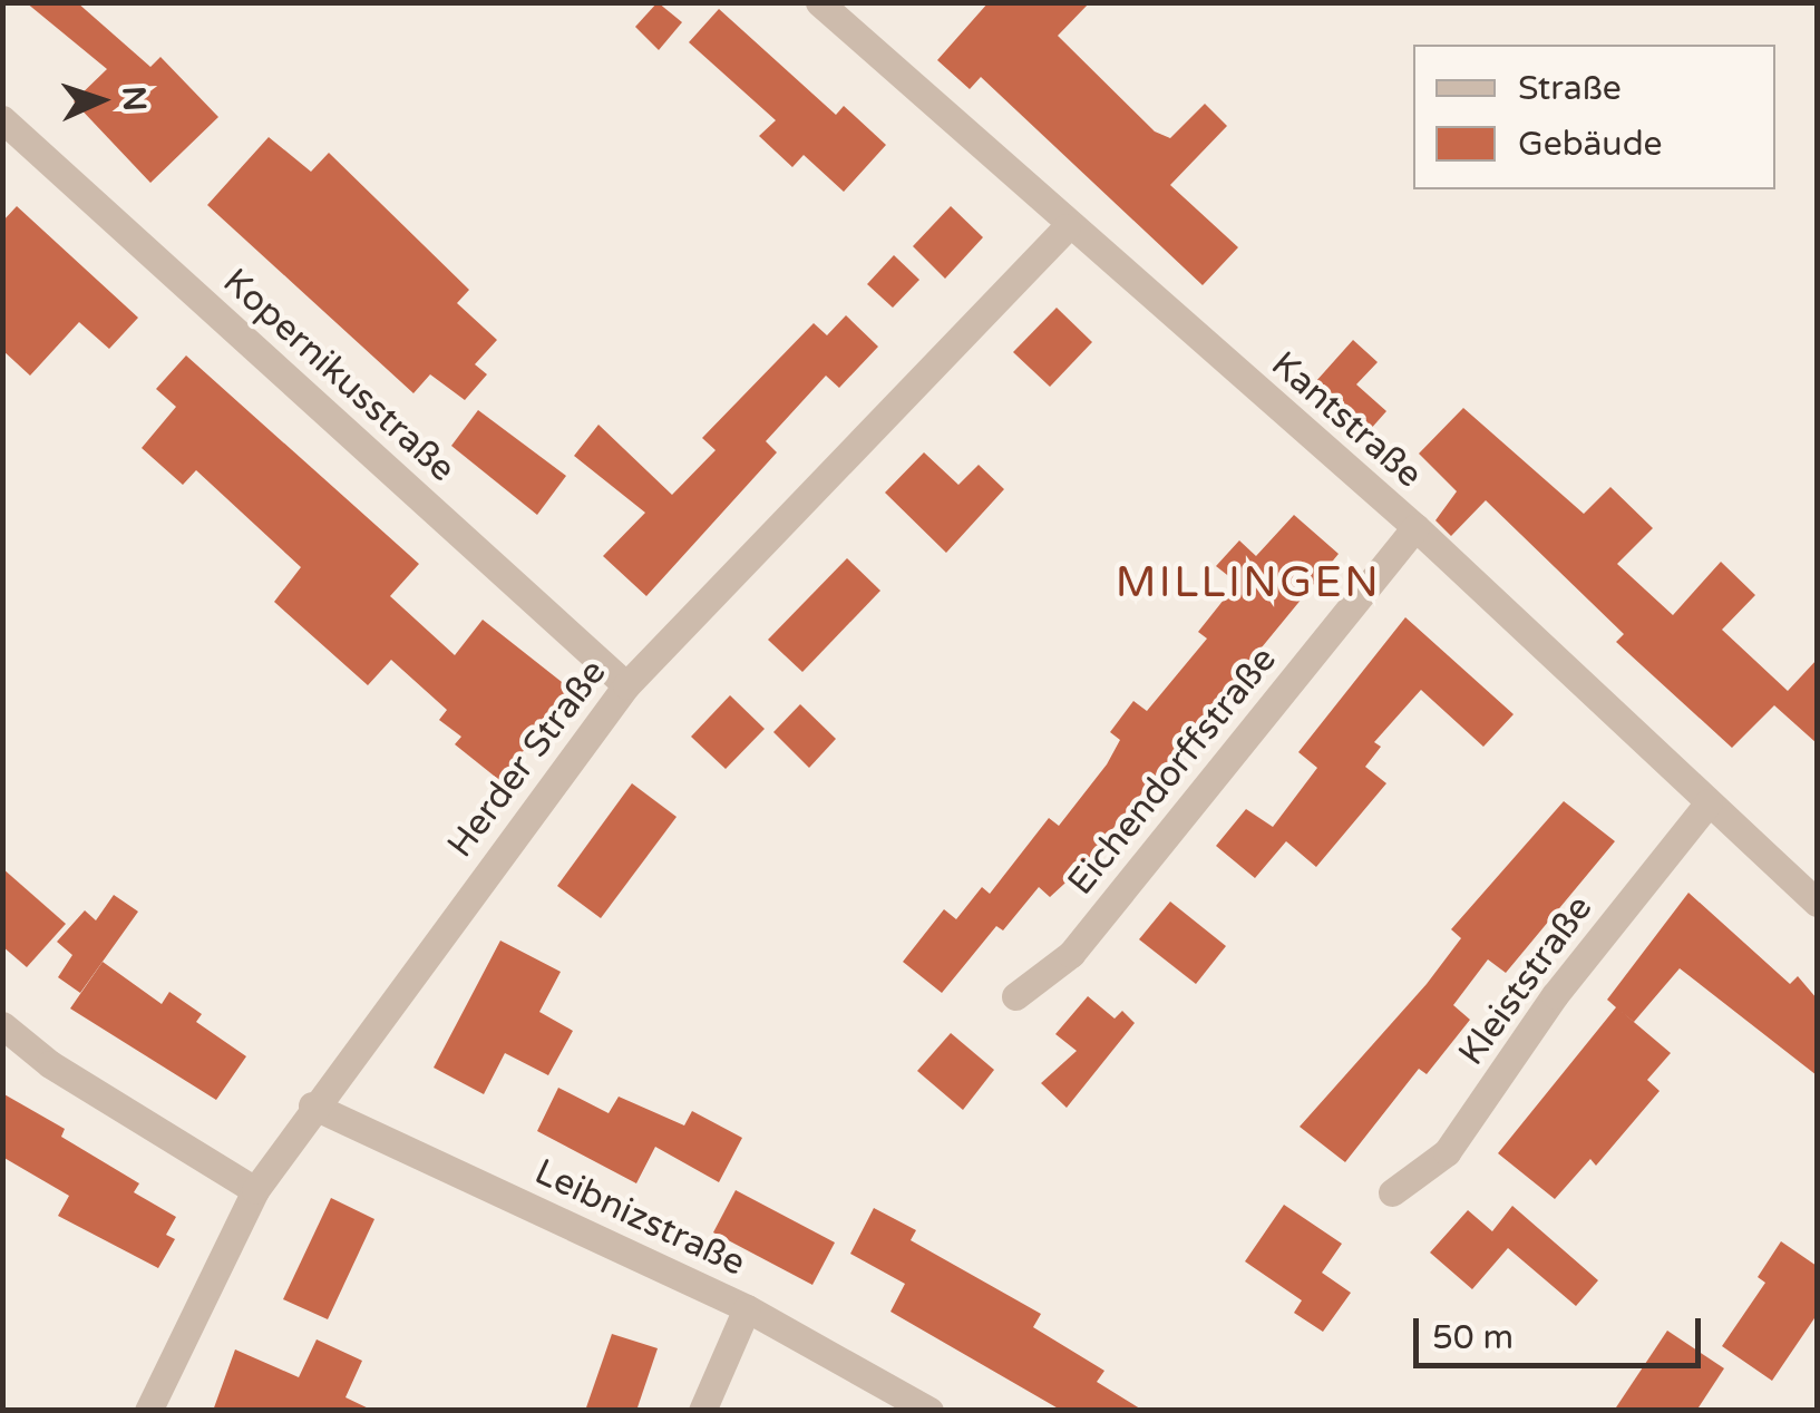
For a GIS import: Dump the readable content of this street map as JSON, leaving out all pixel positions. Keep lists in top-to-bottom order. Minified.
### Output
{"streets":{"street":["Kopernikusstraße","Kantstraße","Herder Straße","Eichendorffstraße","Kleiststraße","Leibnizstraße"]},"crossings":[["Kopernikusstraße","Herder Straße"],["Kantstraße","Herder Straße"],["Kantstraße","Eichendorffstraße"],["Kantstraße","Kleiststraße"],["Herder Straße","Leibnizstraße"]],"districts":["MILLINGEN"],"legend":["Straße","Gebäude"],"scale_bar":"50 m","north":"right"}
